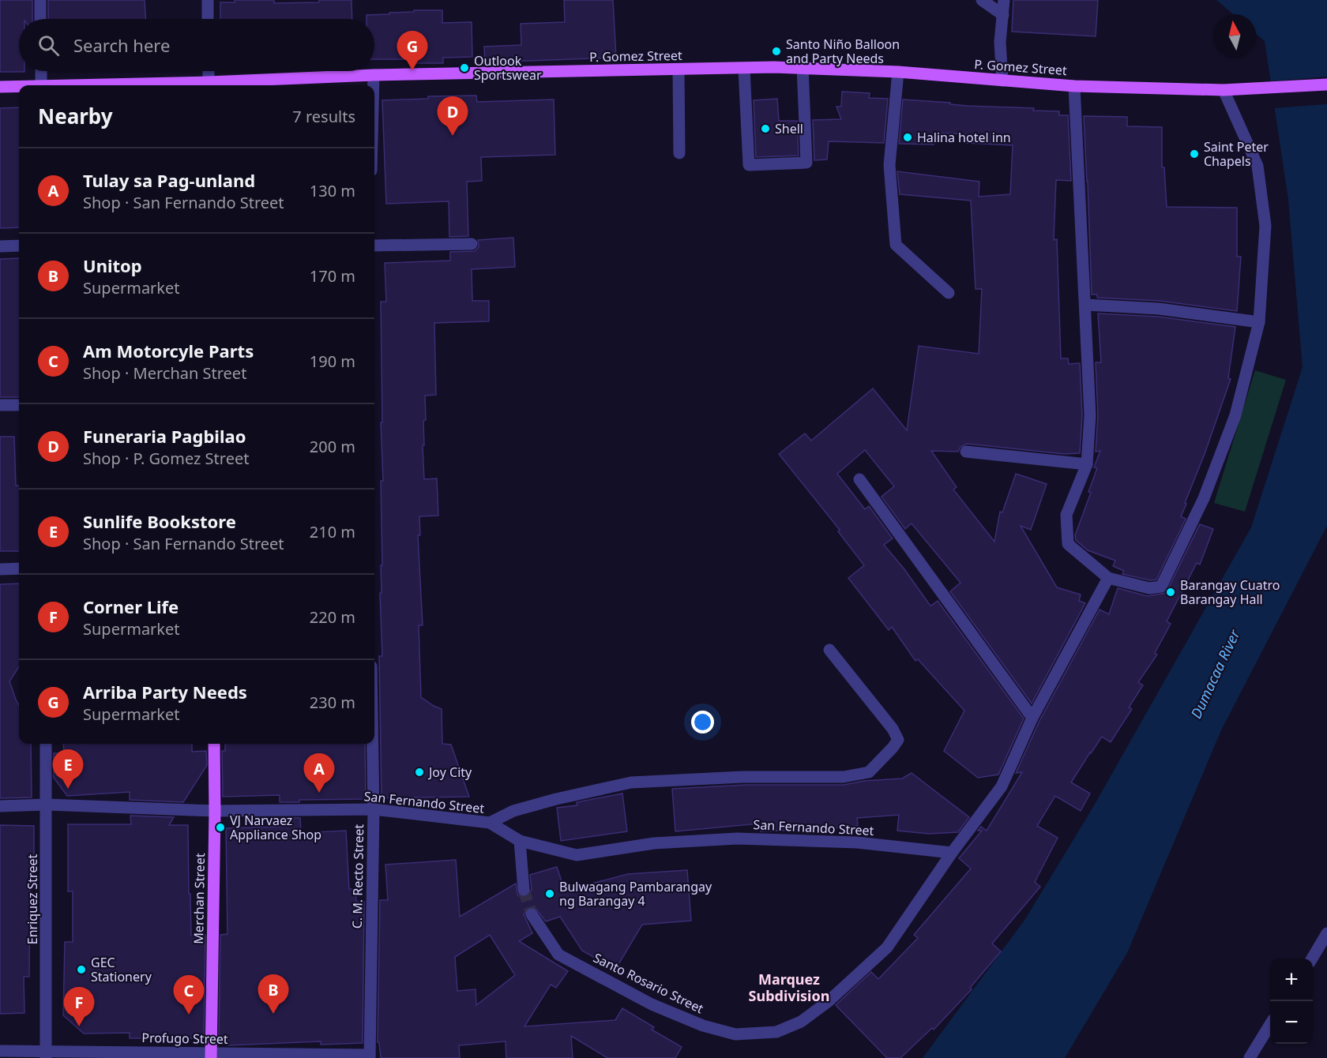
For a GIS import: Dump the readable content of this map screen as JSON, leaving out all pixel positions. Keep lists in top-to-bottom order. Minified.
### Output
{"streets":{"main road":["P. Gomez Street","Merchan Street"],"street":["San Fernando Street","C. M. Recto Street","Enriquez Street","Santo Rosario Street","Profugo Street"]},"crossings":[["San Fernando Street","C. M. Recto Street"],["San Fernando Street","Merchan Street"],["San Fernando Street","Enriquez Street"],["San Fernando Street","Santo Rosario Street"],["C. M. Recto Street","Profugo Street"],["Merchan Street","Profugo Street"],["Enriquez Street","Profugo Street"]],"districts":["Marquez Subdivision"],"water":["Dumacaa River"],"places":["Santo Niño Balloon and Party Needs","Outlook Sportswear","Shell","Halina hotel inn","Saint Peter Chapels","Barangay Cuatro Barangay Hall","Joy City","VJ Narvaez Appliance Shop","Bulwagang Pambarangay ng Barangay 4","GEC Stationery"],"north":"top","page":{"search":"Search here","pins":["G","D","E","A","B","C","F"],"heading":["Nearby","7 results"],"list":[{"mark":"A","name":"Tulay sa Pag-unland","note":"Shop · San Fernando Street","value":"130 m"},{"mark":"B","name":"Unitop","note":"Supermarket","value":"170 m"},{"mark":"C","name":"Am Motorcyle Parts","note":"Shop · Merchan Street","value":"190 m"},{"mark":"D","name":"Funeraria Pagbilao","note":"Shop · P. Gomez Street","value":"200 m"},{"mark":"E","name":"Sunlife Bookstore","note":"Shop · San Fernando Street","value":"210 m"},{"mark":"F","name":"Corner Life","note":"Supermarket","value":"220 m"},{"mark":"G","name":"Arriba Party Needs","note":"Supermarket","value":"230 m"}],"map_buttons":["+","−"]}}
